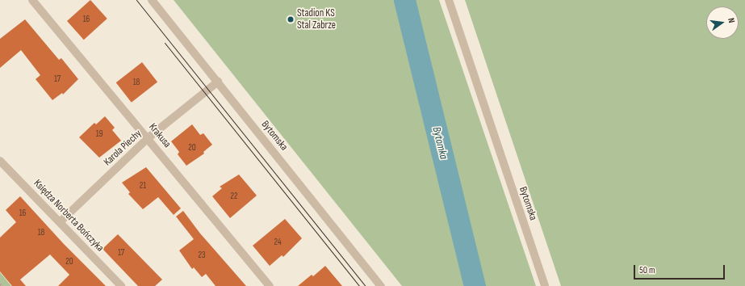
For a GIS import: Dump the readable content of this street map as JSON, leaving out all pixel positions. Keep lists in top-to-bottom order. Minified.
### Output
{"streets":{"street":["Krakusa","Bytomska","Karola Piechy","Księdza Norberta Bończyka"]},"crossings":[["Krakusa","Karola Piechy"],["Bytomska","Karola Piechy"],["Karola Piechy","Księdza Norberta Bończyka"]],"water":["Bytomka"],"places":["Stadion KS Stal Zabrze"],"house_numbers":["16","17","18","19","20","21","22","16","18","24","17","23","20"],"scale_bar":"50 m","north":"right"}
